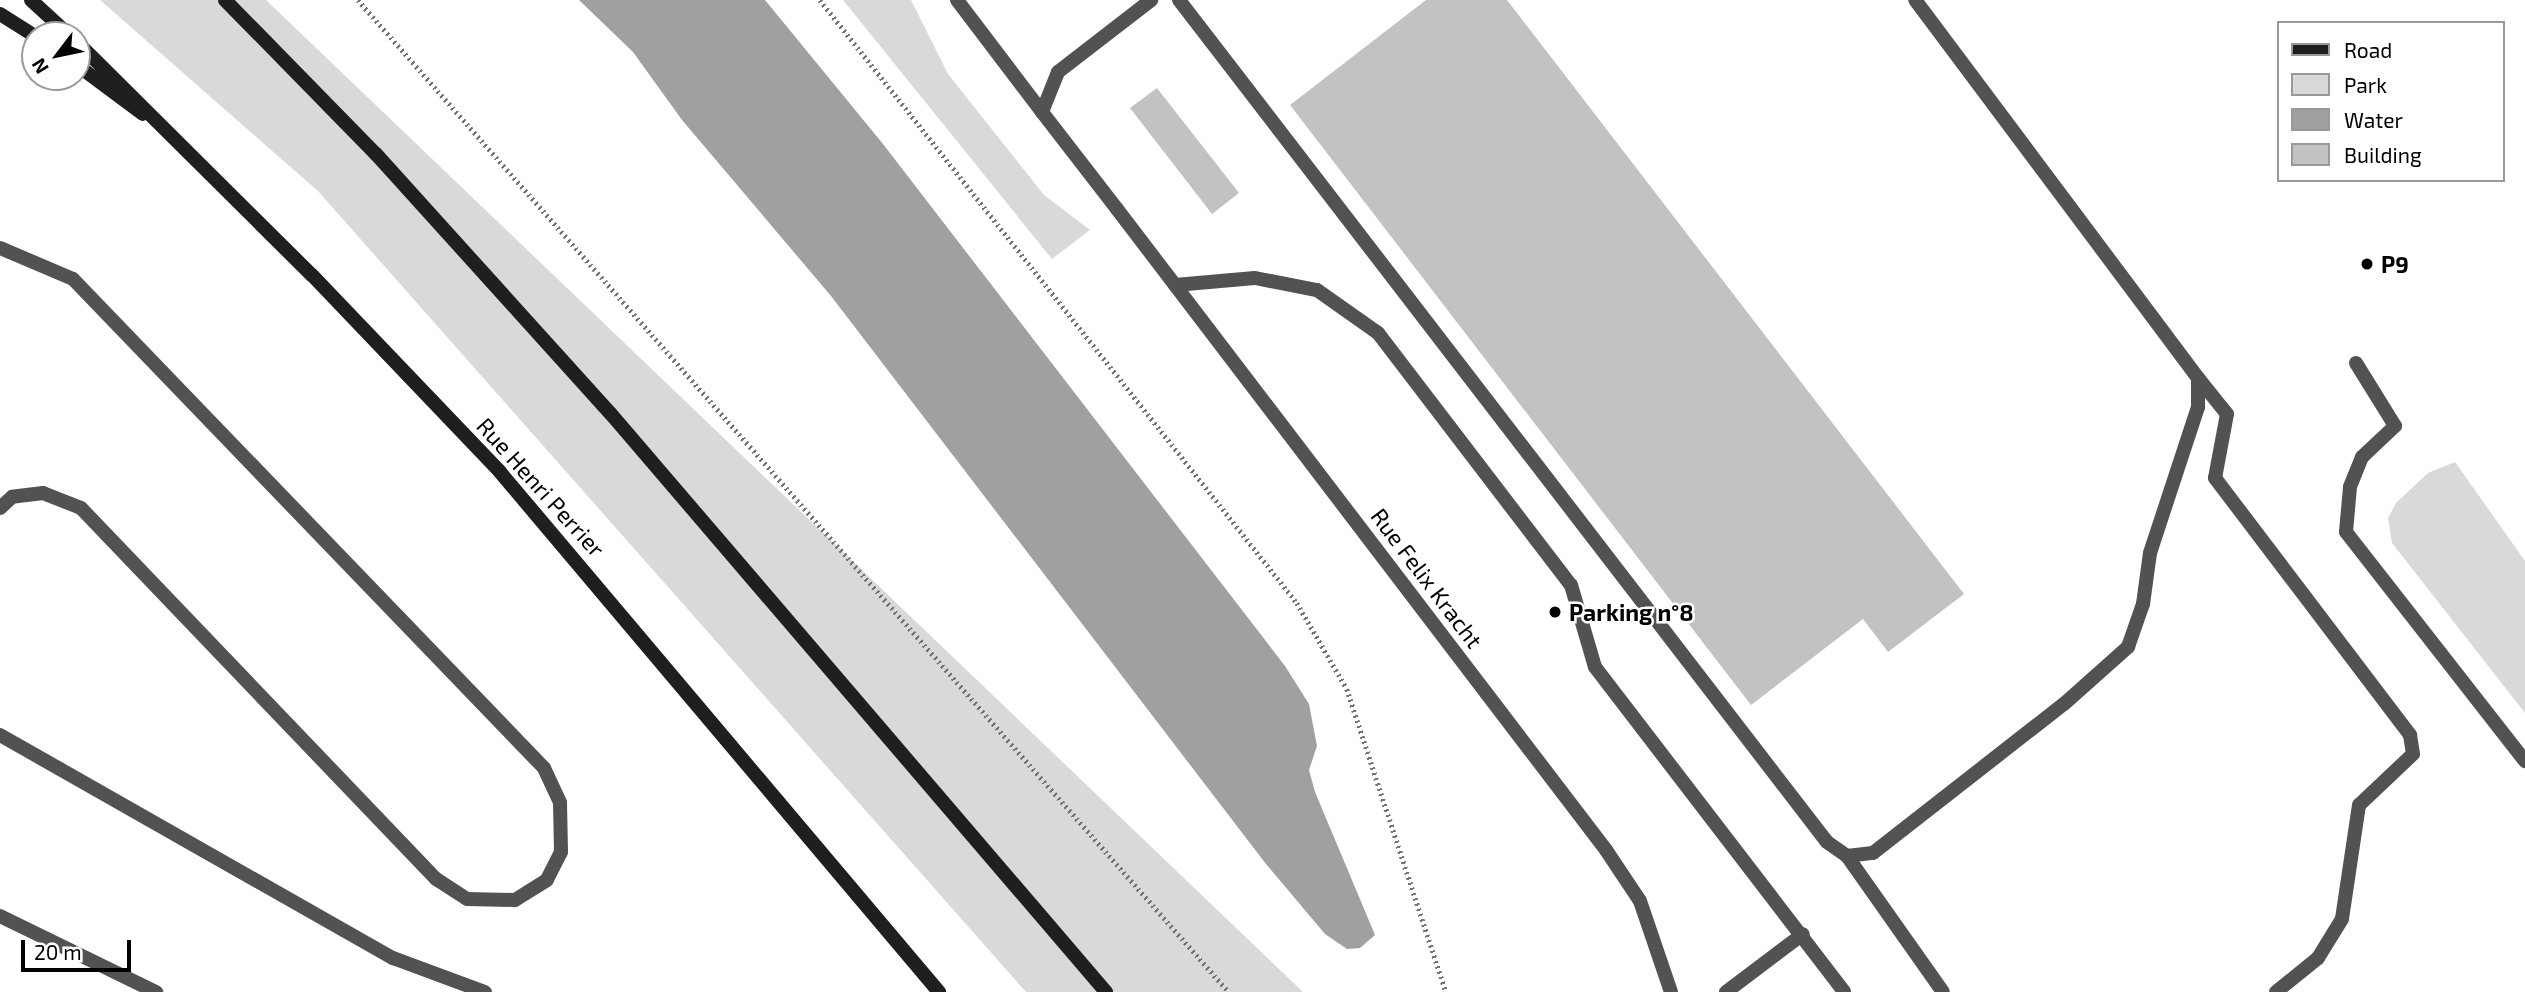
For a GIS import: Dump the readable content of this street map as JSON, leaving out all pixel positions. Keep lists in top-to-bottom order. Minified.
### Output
{"streets":{"street":["Rue Henri Perrier","Rue Felix Kracht"]},"places":["P9","Parking n°8"],"legend":["Road","Park","Water","Building"],"scale_bar":"20 m","north":"bottom left"}
